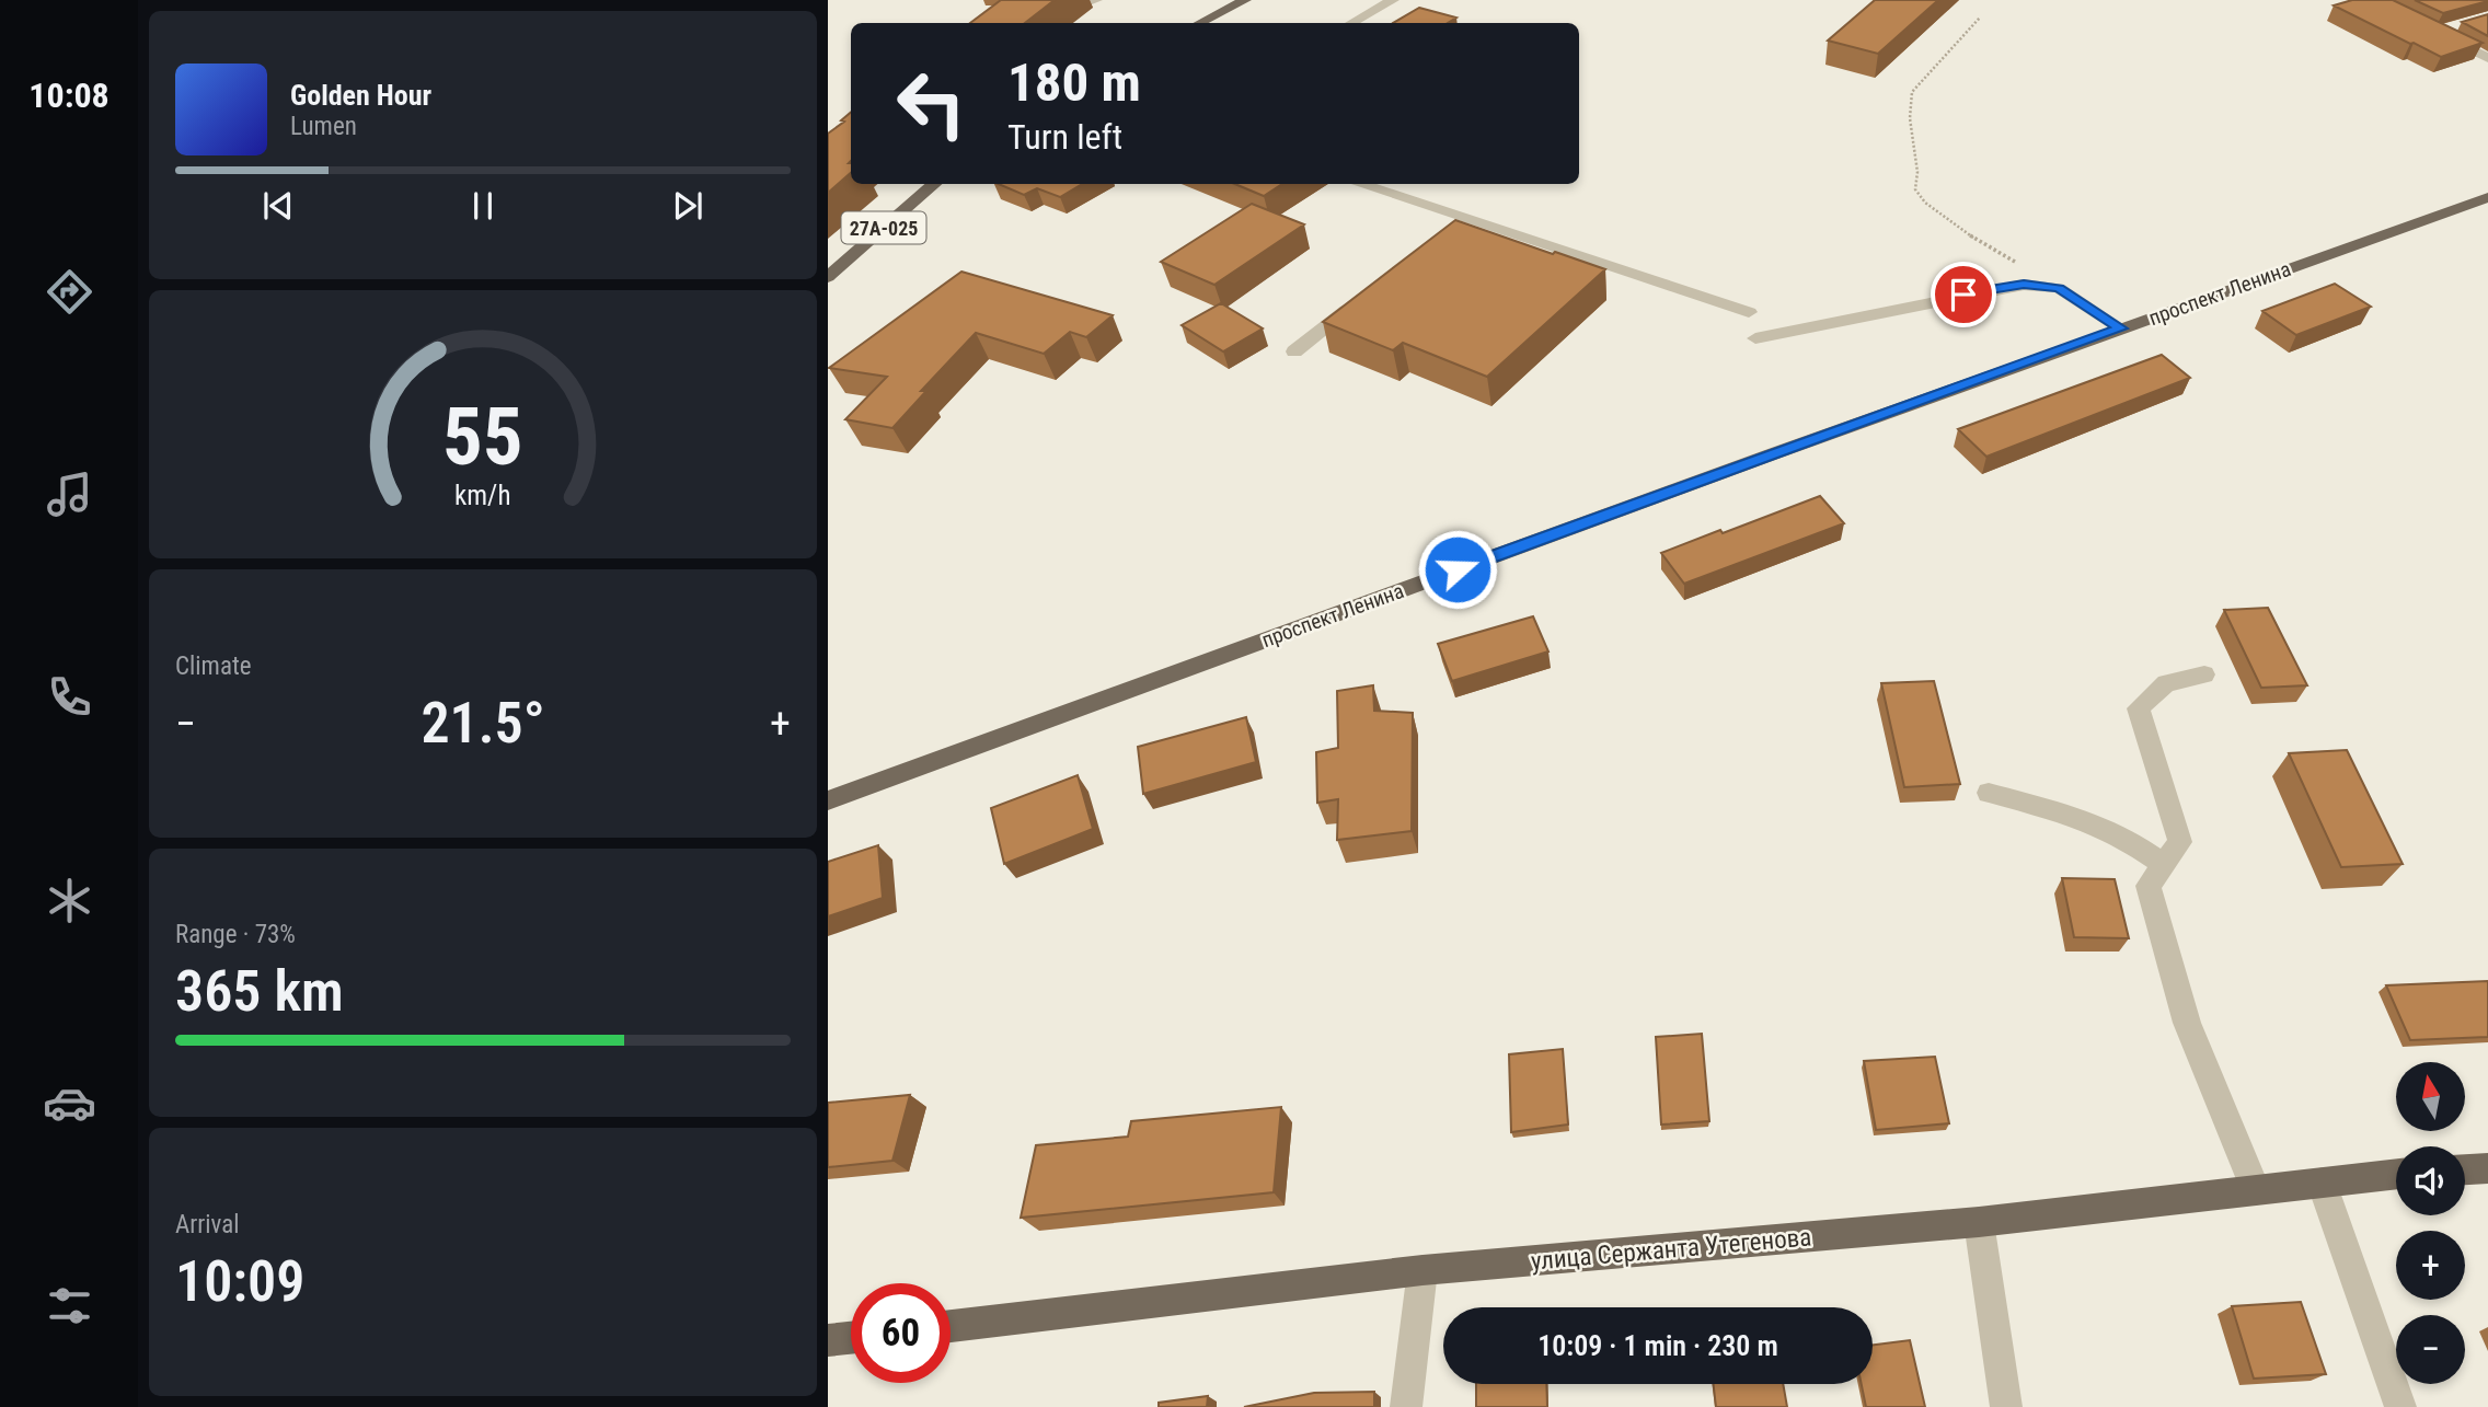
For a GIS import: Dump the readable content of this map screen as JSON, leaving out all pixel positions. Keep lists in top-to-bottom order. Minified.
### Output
{"streets":{"main road":["27А-025","проспект Ленина","улица Сержанта Утегенова"]},"north":"top","page":{"tabs":"10:08","turn":["180 m","Turn left"],"song":["Golden Hour","Lumen"],"tile":["Climate",["Range · 73%","365 km"],["Arrival","10:09"]],"heat":["−","21.5°","+"],"map_buttons":["+","−"],"limit":"60","trip":"10:09 · 1 min · 230 m","gauge":["55","km/h"]}}
